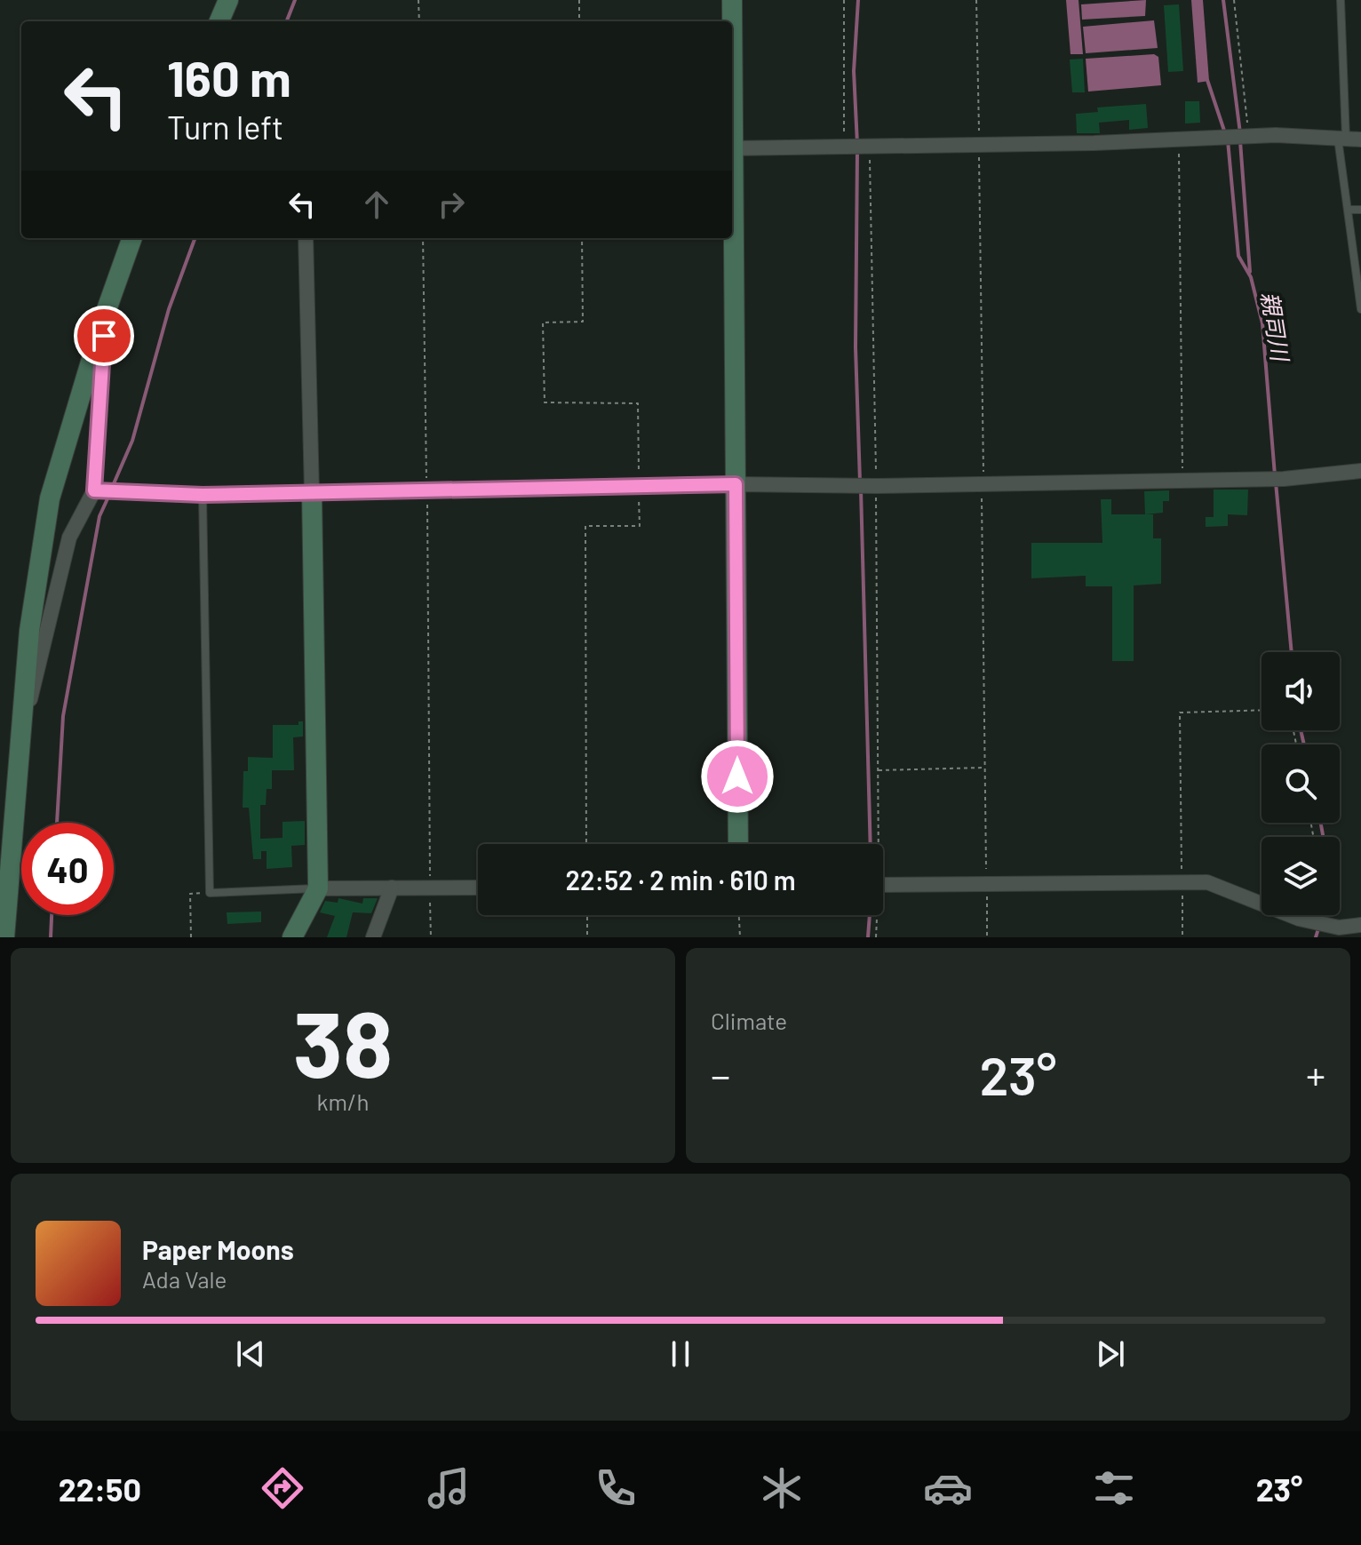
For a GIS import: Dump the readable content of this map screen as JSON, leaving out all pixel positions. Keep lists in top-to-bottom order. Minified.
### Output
{"water":["親司川"],"page":{"turn":["160 m","Turn left"],"limit":"40","trip":"22:52 · 2 min · 610 m","tile":[["38","km/h"],"Climate"],"heat":["−","23°","+"],"song":["Paper Moons","Ada Vale"],"tabs":["22:50","23°"]}}
